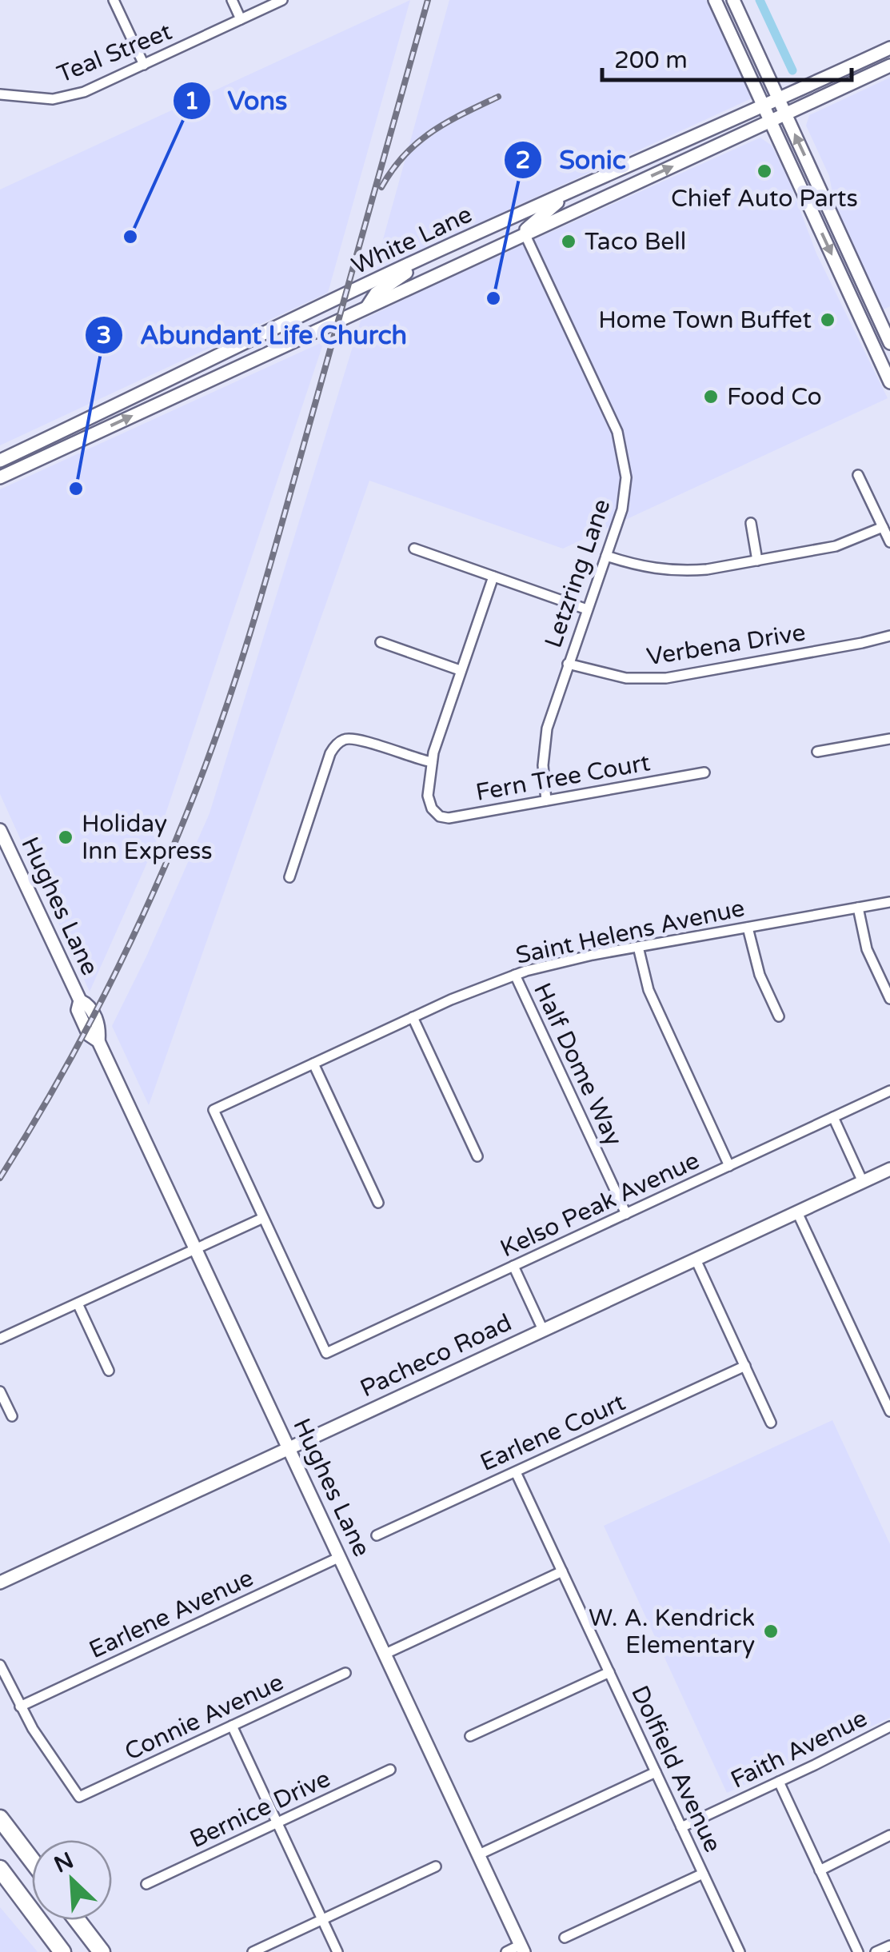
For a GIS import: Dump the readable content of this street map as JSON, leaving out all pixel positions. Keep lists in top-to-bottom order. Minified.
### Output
{"streets":{"street":["Teal Street","White Lane","Letzring Lane","Verbena Drive","Fern Tree Court","Hughes Lane","Saint Helens Avenue","Half Dome Way","Kelso Peak Avenue","Pacheco Road","Earlene Court","Earlene Avenue","Connie Avenue","Faith Avenue","Dolfield Avenue","Bernice Drive"]},"crossings":[["White Lane","Letzring Lane"],["Letzring Lane","Verbena Drive"],["Letzring Lane","Fern Tree Court"],["Hughes Lane","Pacheco Road"],["Hughes Lane","Earlene Avenue"],["Saint Helens Avenue","Half Dome Way"],["Saint Helens Avenue","Kelso Peak Avenue"],["Half Dome Way","Kelso Peak Avenue"],["Earlene Court","Dolfield Avenue"],["Earlene Avenue","Connie Avenue"],["Faith Avenue","Dolfield Avenue"]],"places":["Chief Auto Parts","Vons","Taco Bell","Sonic","Home Town Buffet","Food Co","Abundant Life Church","Holiday Inn Express","W. A. Kendrick Elementary"],"scale_bar":"200 m","north":"top left"}
